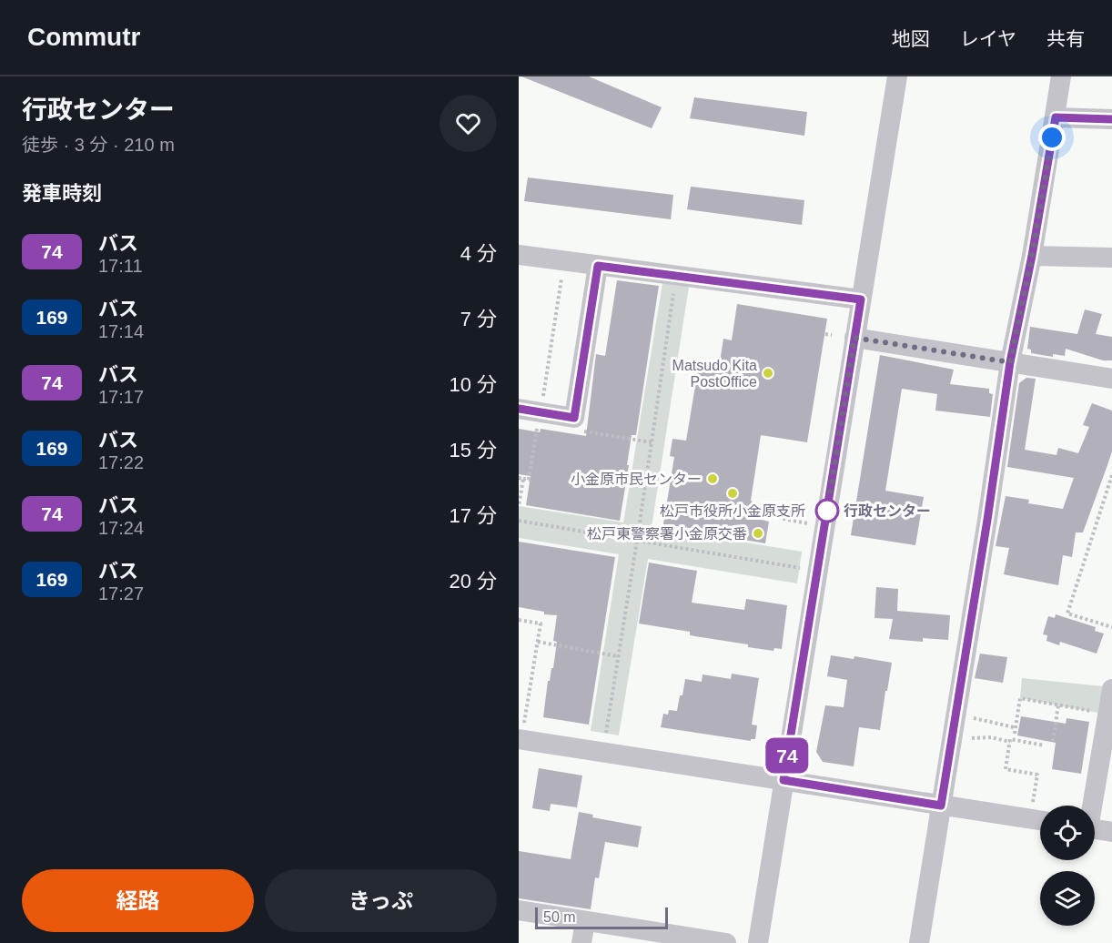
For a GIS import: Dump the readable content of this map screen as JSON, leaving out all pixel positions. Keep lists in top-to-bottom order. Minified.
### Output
{"places":["Matsudo Kita PostOffice","小金原市民センター","松戸市役所小金原支所","行政センター","松戸東警察署小金原交番"],"lines":["bus line 74"],"scale_bar":"50 m","page":{"header":"Commutr","nav":["地図","レイヤ","共有"],"heading":[["行政センター","徒歩 · 3 分 · 210 m"],"発車時刻"],"on_map":"74","list":[{"mark":"74","name":"バス","note":"17:11","value":"4 分"},{"mark":"169","name":"バス","note":"17:14","value":"7 分"},{"mark":"74","name":"バス","note":"17:17","value":"10 分"},{"mark":"169","name":"バス","note":"17:22","value":"15 分"},{"mark":"74","name":"バス","note":"17:24","value":"17 分"},{"mark":"169","name":"バス","note":"17:27","value":"20 分"}],"buttons":["経路","きっぷ"],"scale":"50 m"}}
